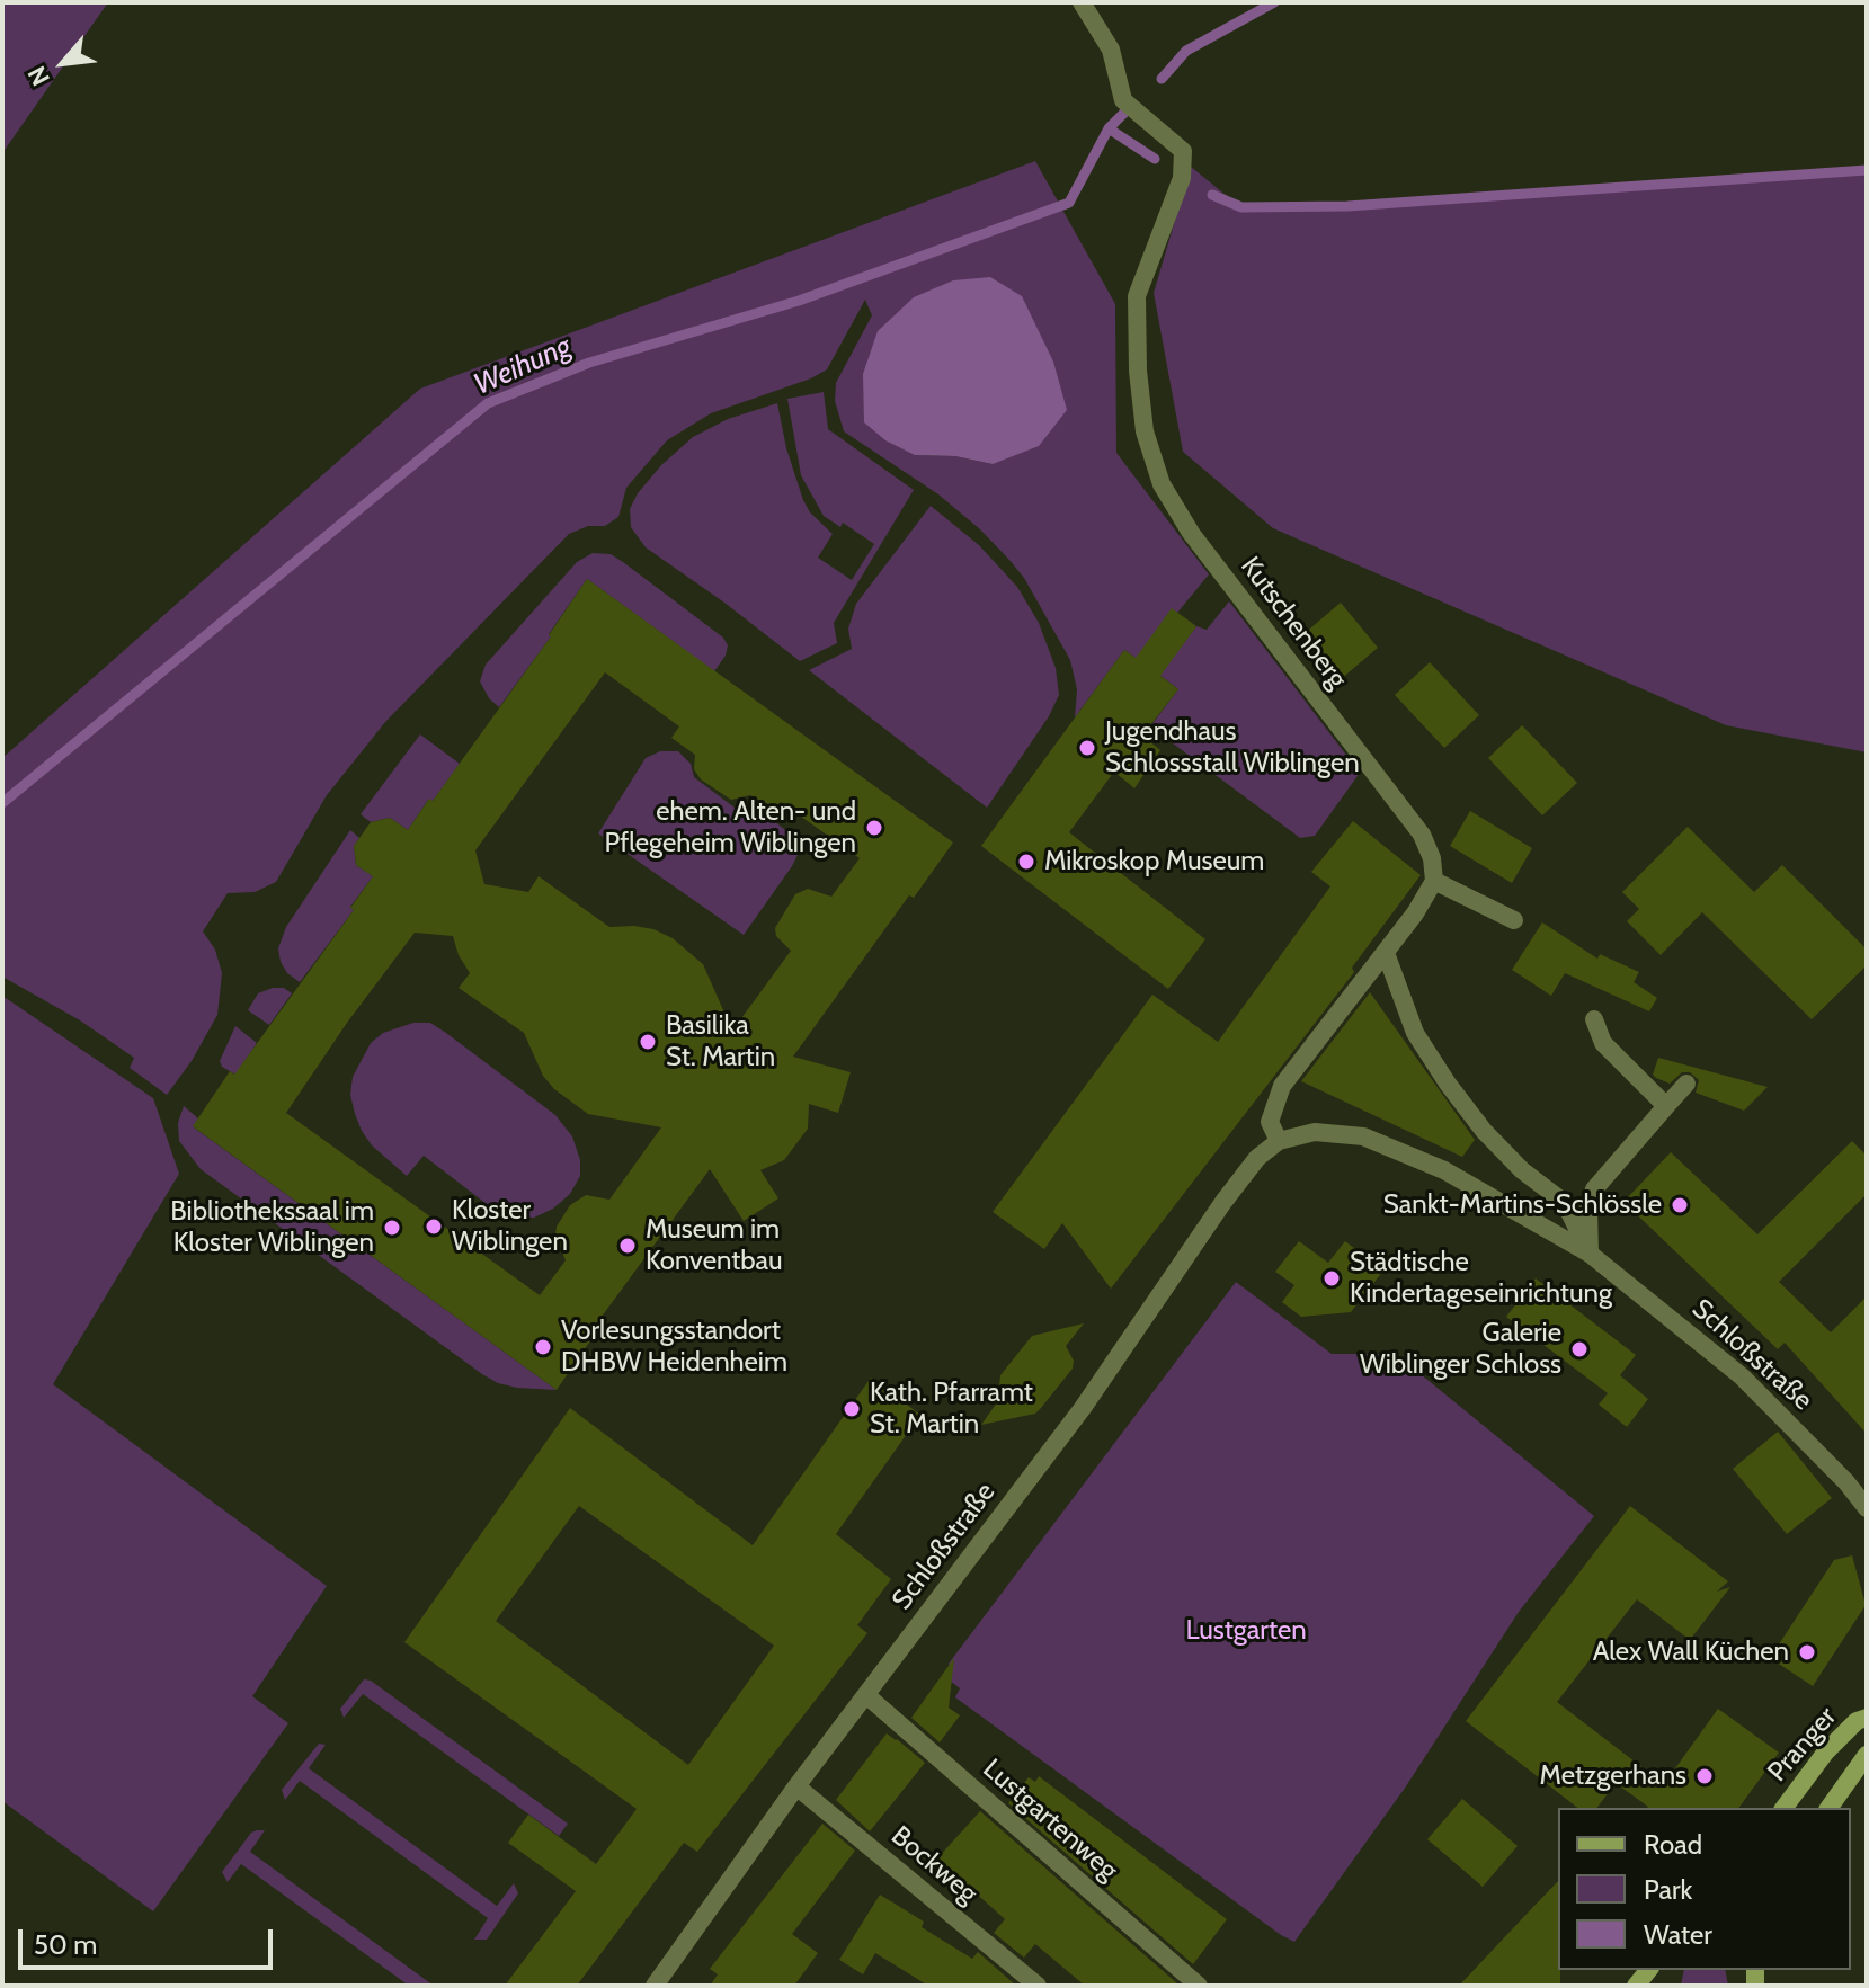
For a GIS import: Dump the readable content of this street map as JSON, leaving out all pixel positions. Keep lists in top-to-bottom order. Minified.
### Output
{"streets":{"main road":["Pranger"],"street":["Kutschenberg","Schloßstraße","Lustgartenweg","Bockweg"]},"crossings":[["Schloßstraße","Lustgartenweg"],["Schloßstraße","Bockweg"]],"water":["Weihung"],"parks":["Lustgarten"],"places":["Jugendhaus Schlossstall Wiblingen","ehem. Alten- und Pflegeheim Wiblingen","Mikroskop Museum","Basilika St. Martin","Sankt-Martins-Schlössle","Kloster Wiblingen","Bibliothekssaal im Kloster Wiblingen","Museum im Konventbau","Städtische Kindertageseinrichtung","Vorlesungsstandort DHBW Heidenheim","Galerie Wiblinger Schloss","Kath. Pfarramt St. Martin","Alex Wall Küchen","Metzgerhans"],"legend":["Road","Park","Water"],"scale_bar":"50 m","north":"bottom left"}
